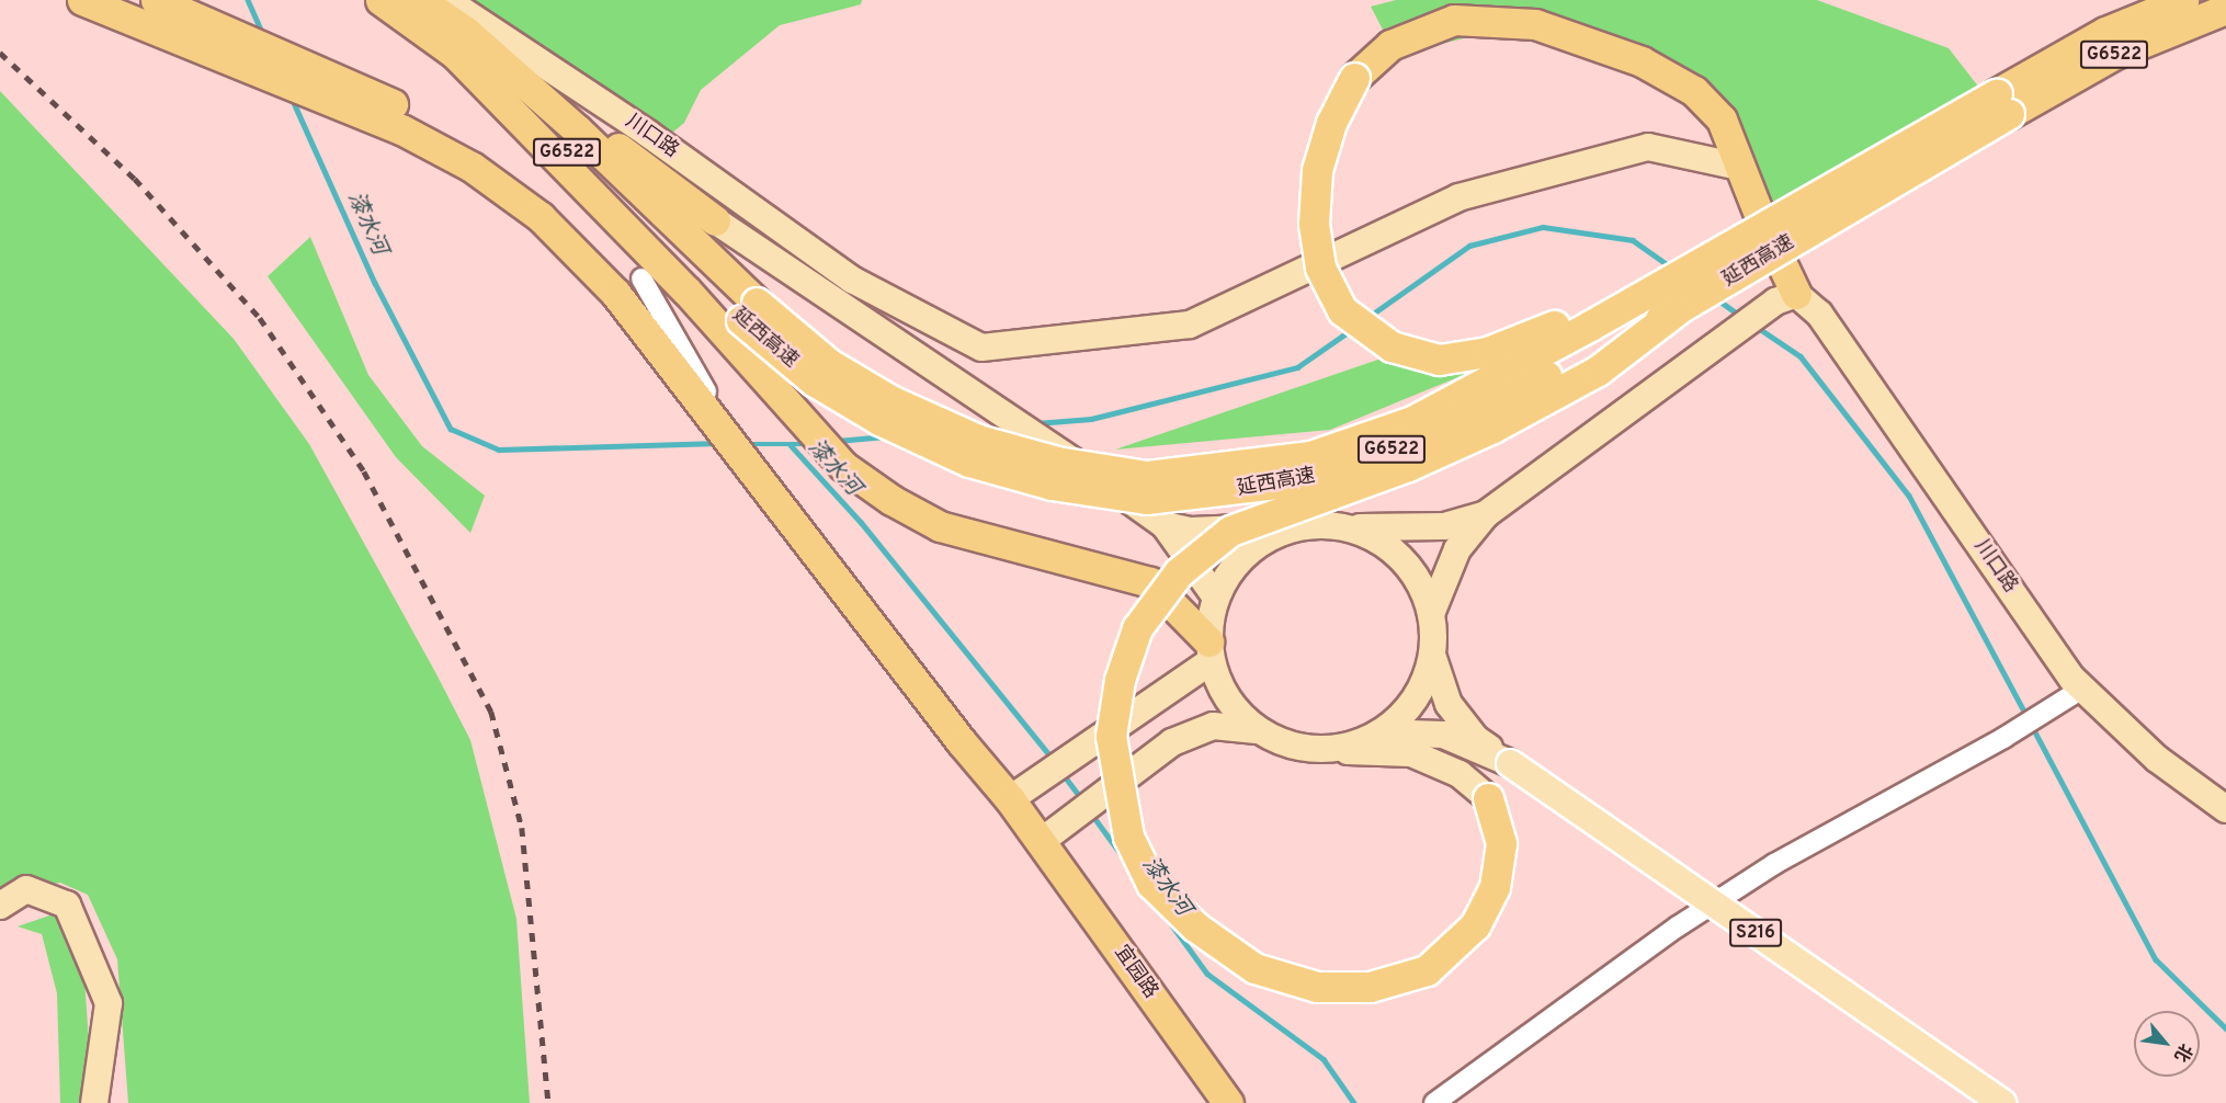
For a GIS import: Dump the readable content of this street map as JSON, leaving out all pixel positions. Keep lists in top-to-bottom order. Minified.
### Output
{"streets":{"highway":["G6522","延西高速","宜园路"],"main road":["川口路","S216"]},"water":["漆水河"],"north":"bottom right"}
